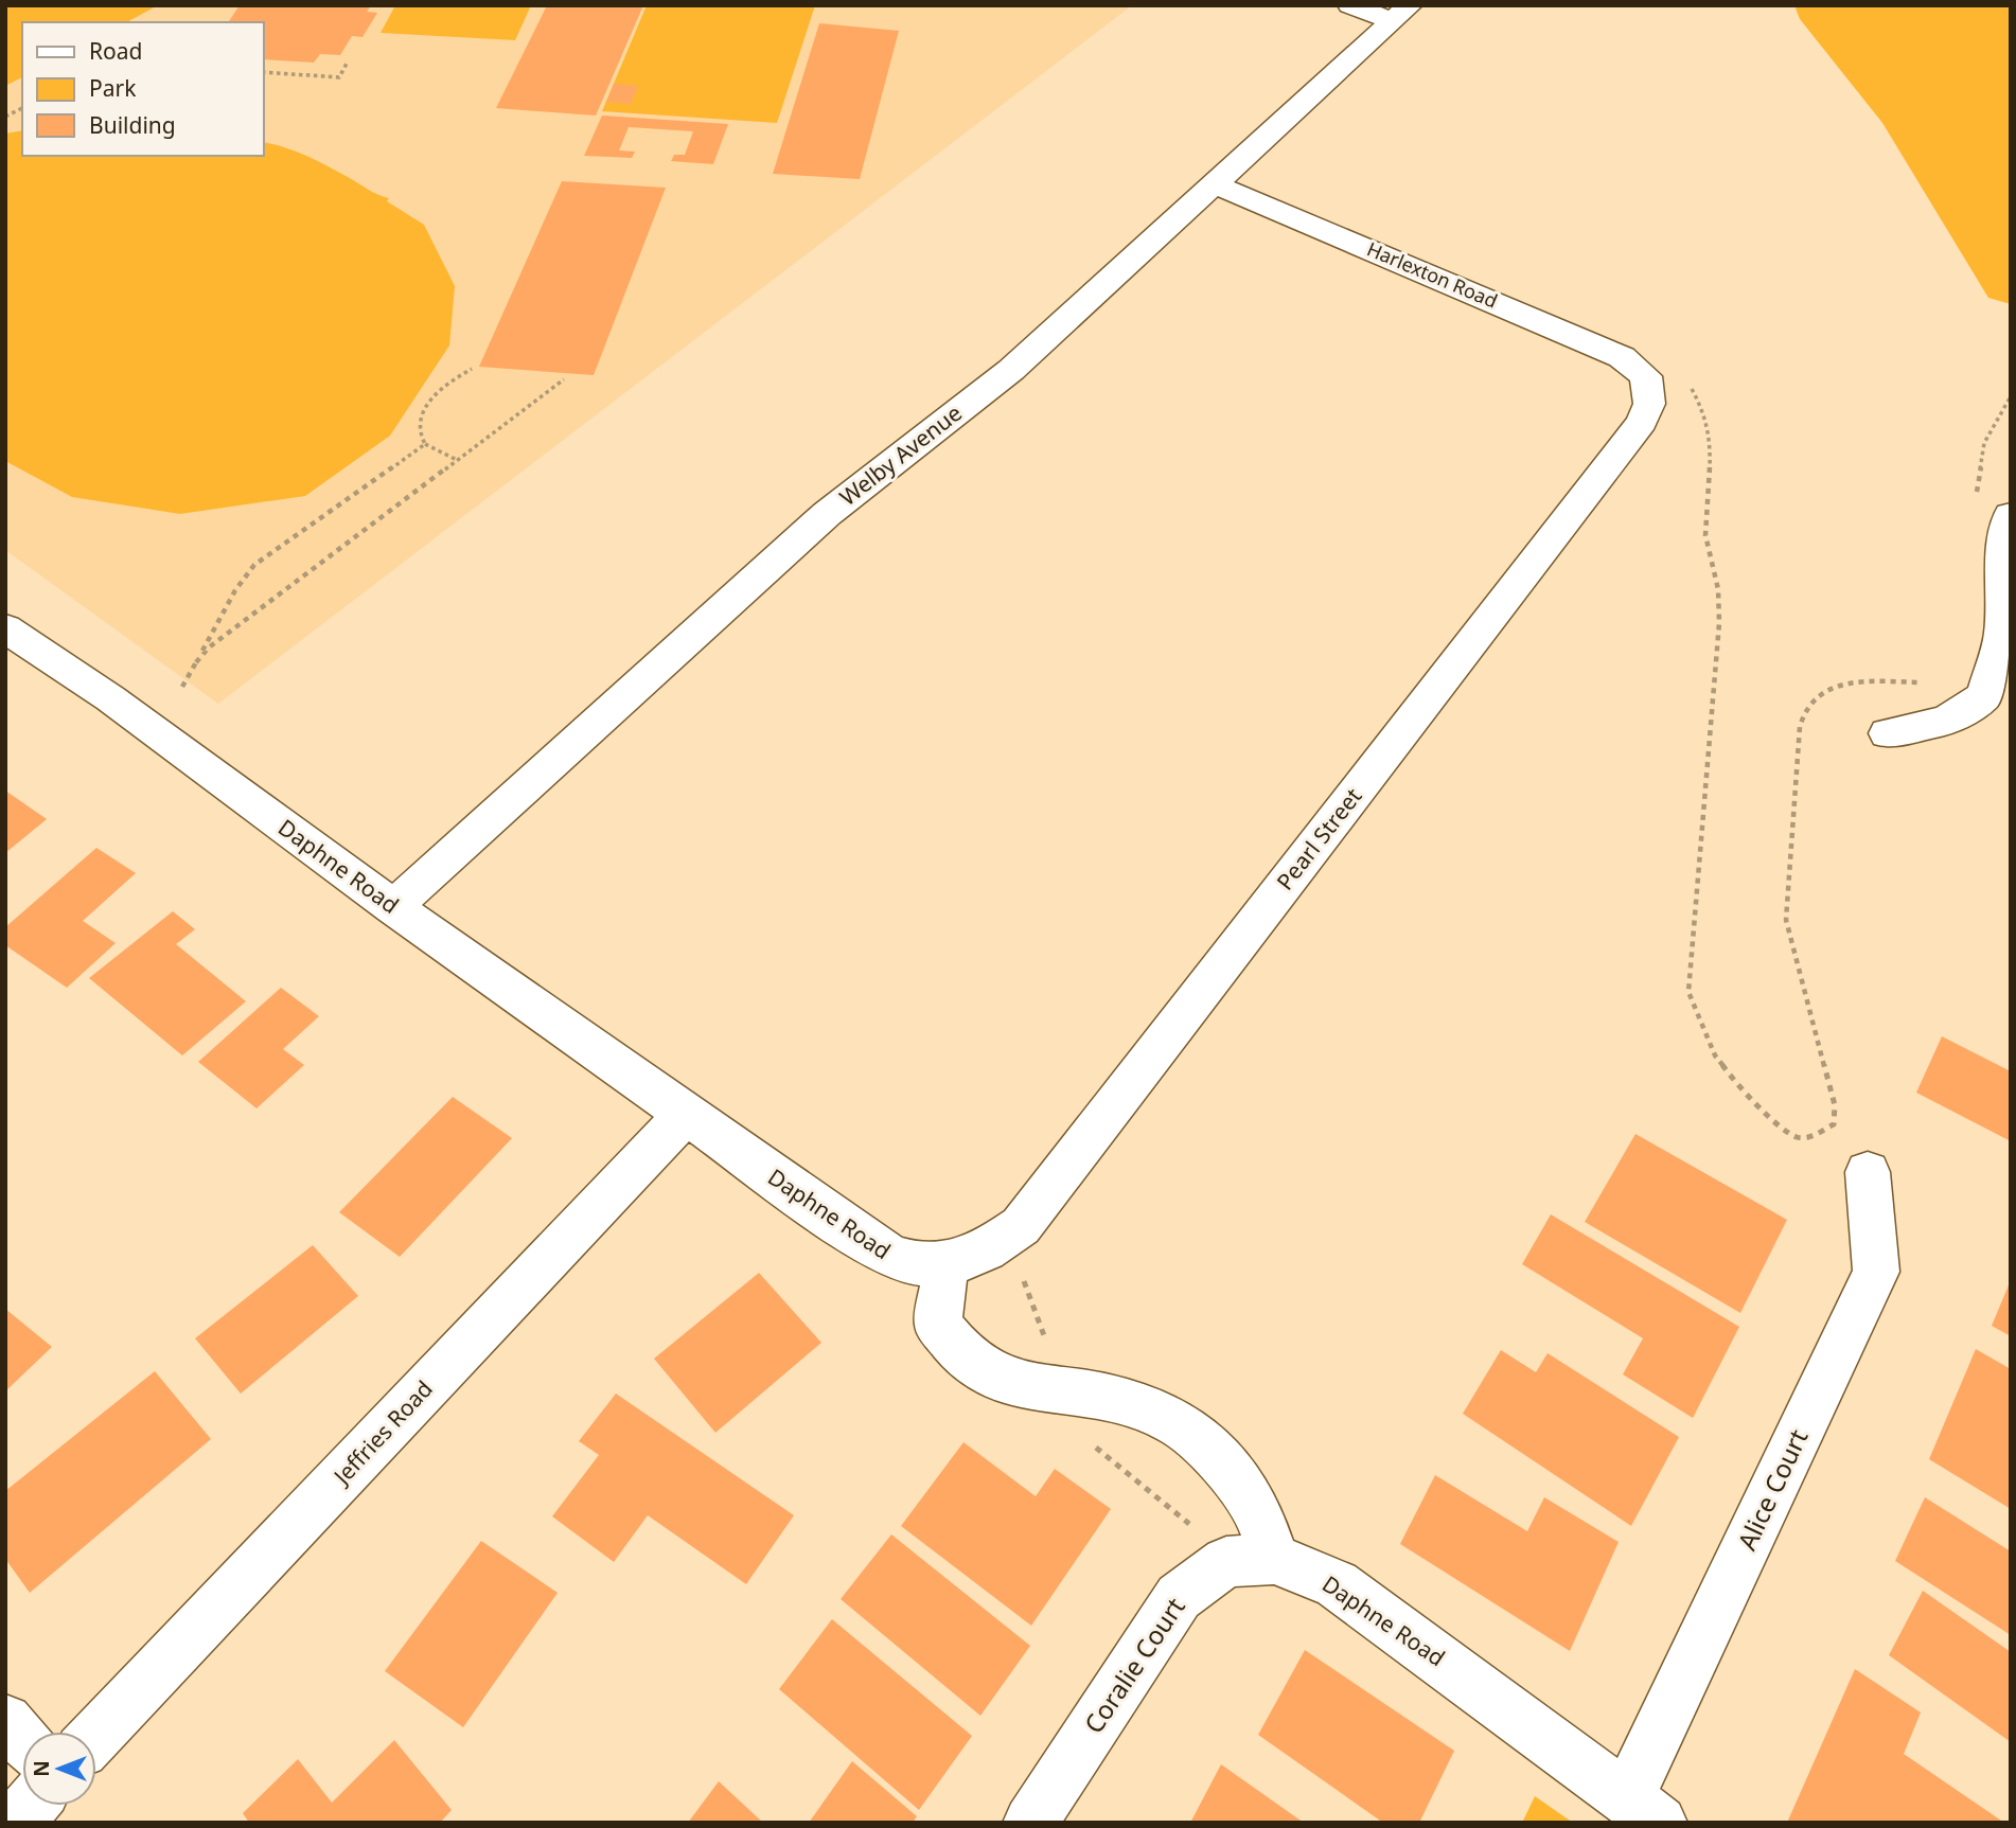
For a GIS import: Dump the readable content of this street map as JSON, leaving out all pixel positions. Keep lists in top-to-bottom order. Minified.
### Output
{"streets":{"street":["Harlexton Road","Welby Avenue","Pearl Street","Daphne Road","Jeffries Road","Alice Court","Coralie Court"]},"crossings":[["Harlexton Road","Welby Avenue"],["Harlexton Road","Pearl Street"],["Welby Avenue","Daphne Road"],["Pearl Street","Daphne Road"],["Daphne Road","Jeffries Road"],["Daphne Road","Alice Court"],["Daphne Road","Coralie Court"]],"legend":["Road","Park","Building"],"north":"left"}
